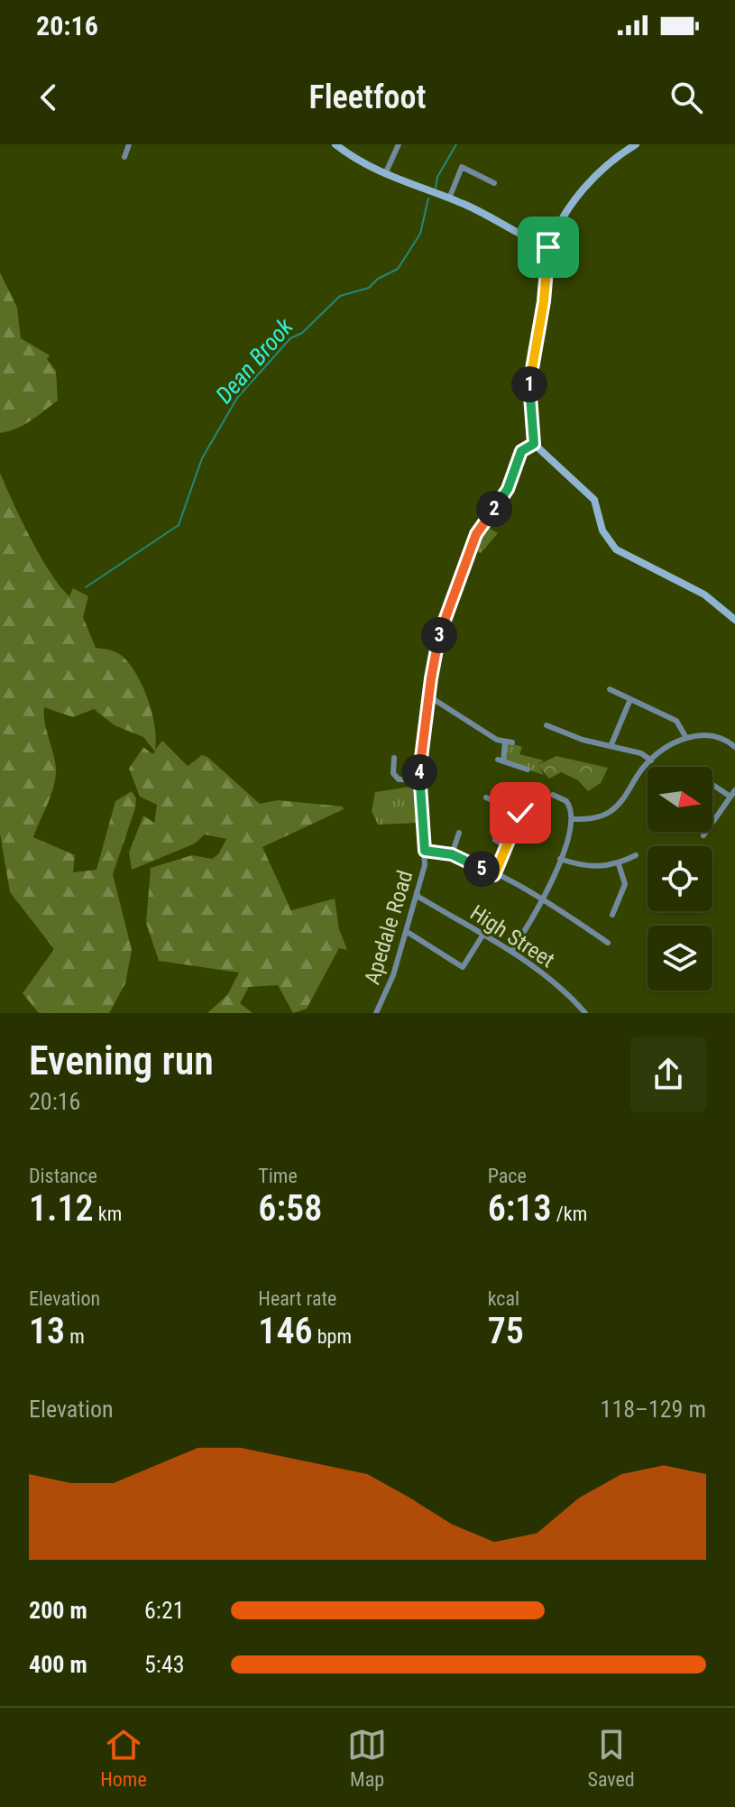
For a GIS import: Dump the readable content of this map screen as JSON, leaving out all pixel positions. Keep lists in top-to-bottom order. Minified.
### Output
{"streets":{"street":["Apedale Road","High Street"]},"crossings":[["Apedale Road","High Street"]],"water":["Dean Brook"],"north":"right","page":{"status":"20:16","header":"Fleetfoot","pins":["1","2","3","4","5"],"heading":["Evening run","20:16"],"stats":[["Distance","1.12 km"],["Time","6:58"],["Pace","6:13 /km"],["Elevation","13 m"],["Heart rate","146 bpm"],["kcal","75"]],"chart":["Elevation","118–129 m"],"list":[{"name":"200 m","note":"6:21"},{"name":"400 m","note":"5:43"}],"tabs":["Home","Map","Saved"]}}
